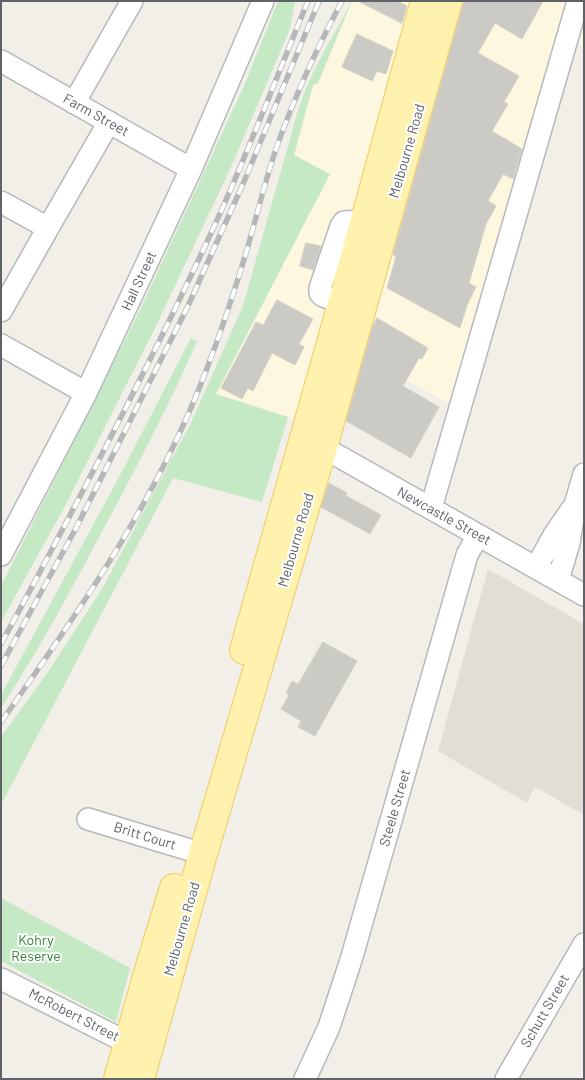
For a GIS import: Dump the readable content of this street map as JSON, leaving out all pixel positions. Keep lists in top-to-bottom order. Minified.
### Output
{"streets":{"main road":["Melbourne Road"],"street":["Farm Street","Hall Street","Newcastle Street","Steele Street","Britt Court","Schutt Street","McRobert Street"]},"crossings":[["Farm Street","Hall Street"],["Melbourne Road","Newcastle Street"],["Melbourne Road","Britt Court"],["Melbourne Road","McRobert Street"],["Newcastle Street","Steele Street"]],"parks":["Kohry Reserve"]}
